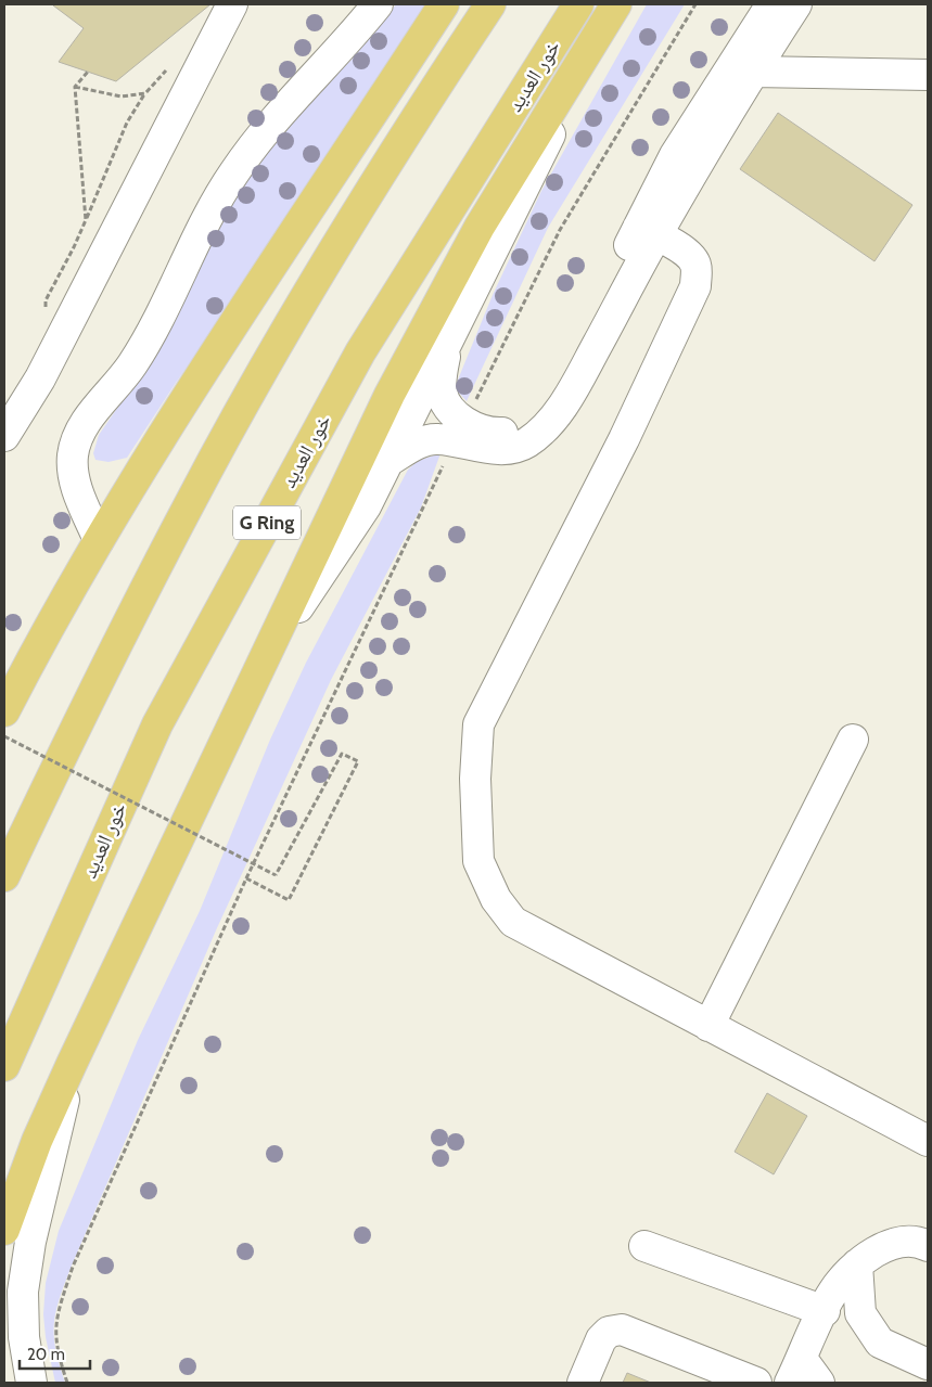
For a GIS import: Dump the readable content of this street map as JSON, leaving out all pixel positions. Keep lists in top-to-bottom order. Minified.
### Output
{"streets":{"highway":["خور العديد","G Ring"]},"scale_bar":"20 m"}
